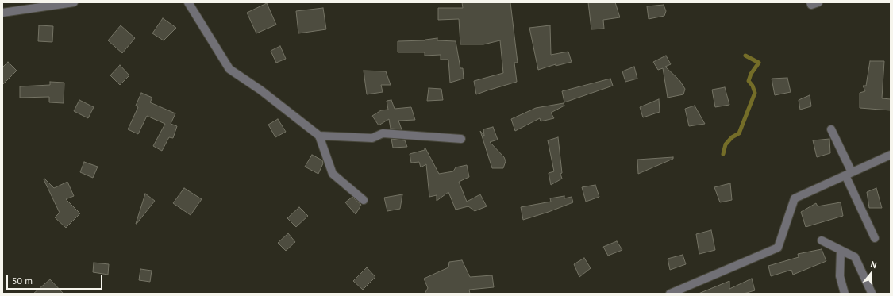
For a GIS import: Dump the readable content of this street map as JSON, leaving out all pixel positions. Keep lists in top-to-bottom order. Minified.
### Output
{"scale_bar":"50 m","north":"top"}
